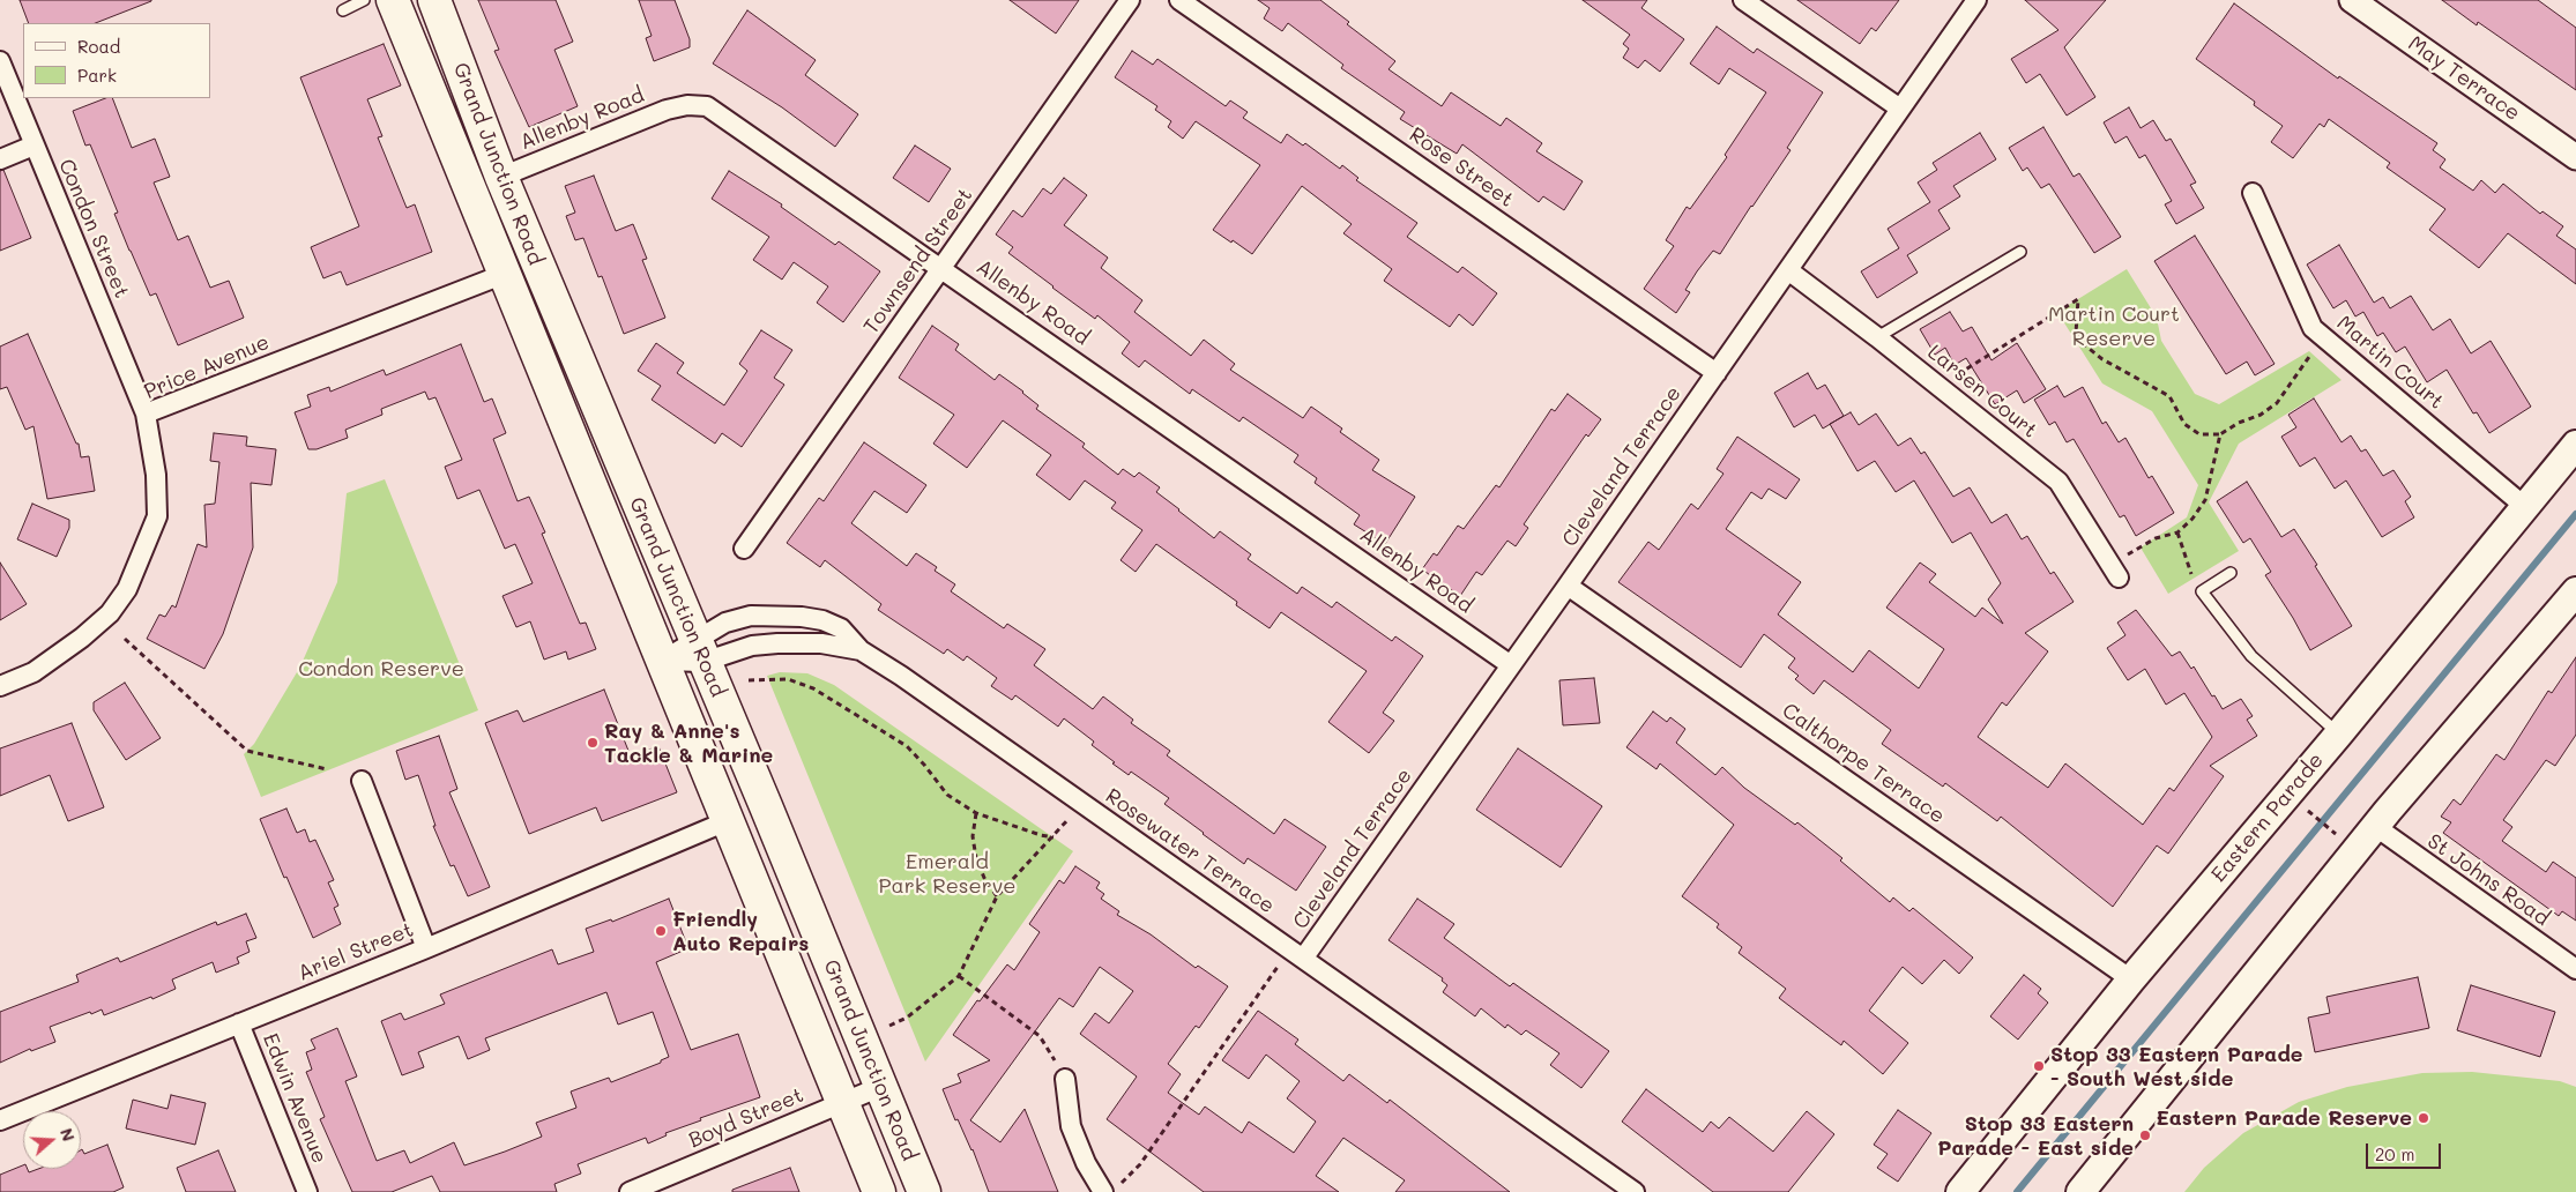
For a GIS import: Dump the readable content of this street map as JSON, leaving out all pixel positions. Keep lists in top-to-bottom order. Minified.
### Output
{"streets":{"highway":["Grand Junction Road"],"main road":["Eastern Parade"],"street":["May Terrace","Allenby Road","Rose Street","Condon Street","Townsend Street","Martin Court","Price Avenue","Larsen Court","Cleveland Terrace","Calthorpe Terrace","Rosewater Terrace","St Johns Road","Ariel Street","Edwin Avenue","Boyd Street"]},"crossings":[["Allenby Road","Grand Junction Road"],["Allenby Road","Townsend Street"],["Allenby Road","Cleveland Terrace"],["Grand Junction Road","Price Avenue"],["Grand Junction Road","Rosewater Terrace"],["Grand Junction Road","Ariel Street"],["Grand Junction Road","Boyd Street"],["Rose Street","Cleveland Terrace"],["Condon Street","Price Avenue"],["Martin Court","Eastern Parade"],["Larsen Court","Cleveland Terrace"],["Cleveland Terrace","Calthorpe Terrace"],["Cleveland Terrace","Rosewater Terrace"],["Calthorpe Terrace","Eastern Parade"],["Ariel Street","Edwin Avenue"]],"parks":["Martin Court Reserve","Condon Reserve","Emerald Park Reserve"],"places":["Ray & Anne's Tackle & Marine","Friendly Auto Repairs","Stop 33 Eastern Parade - South West side","Eastern Parade Reserve","Stop 33 Eastern Parade - East side"],"legend":["Road","Park"],"scale_bar":"20 m","north":"right"}
